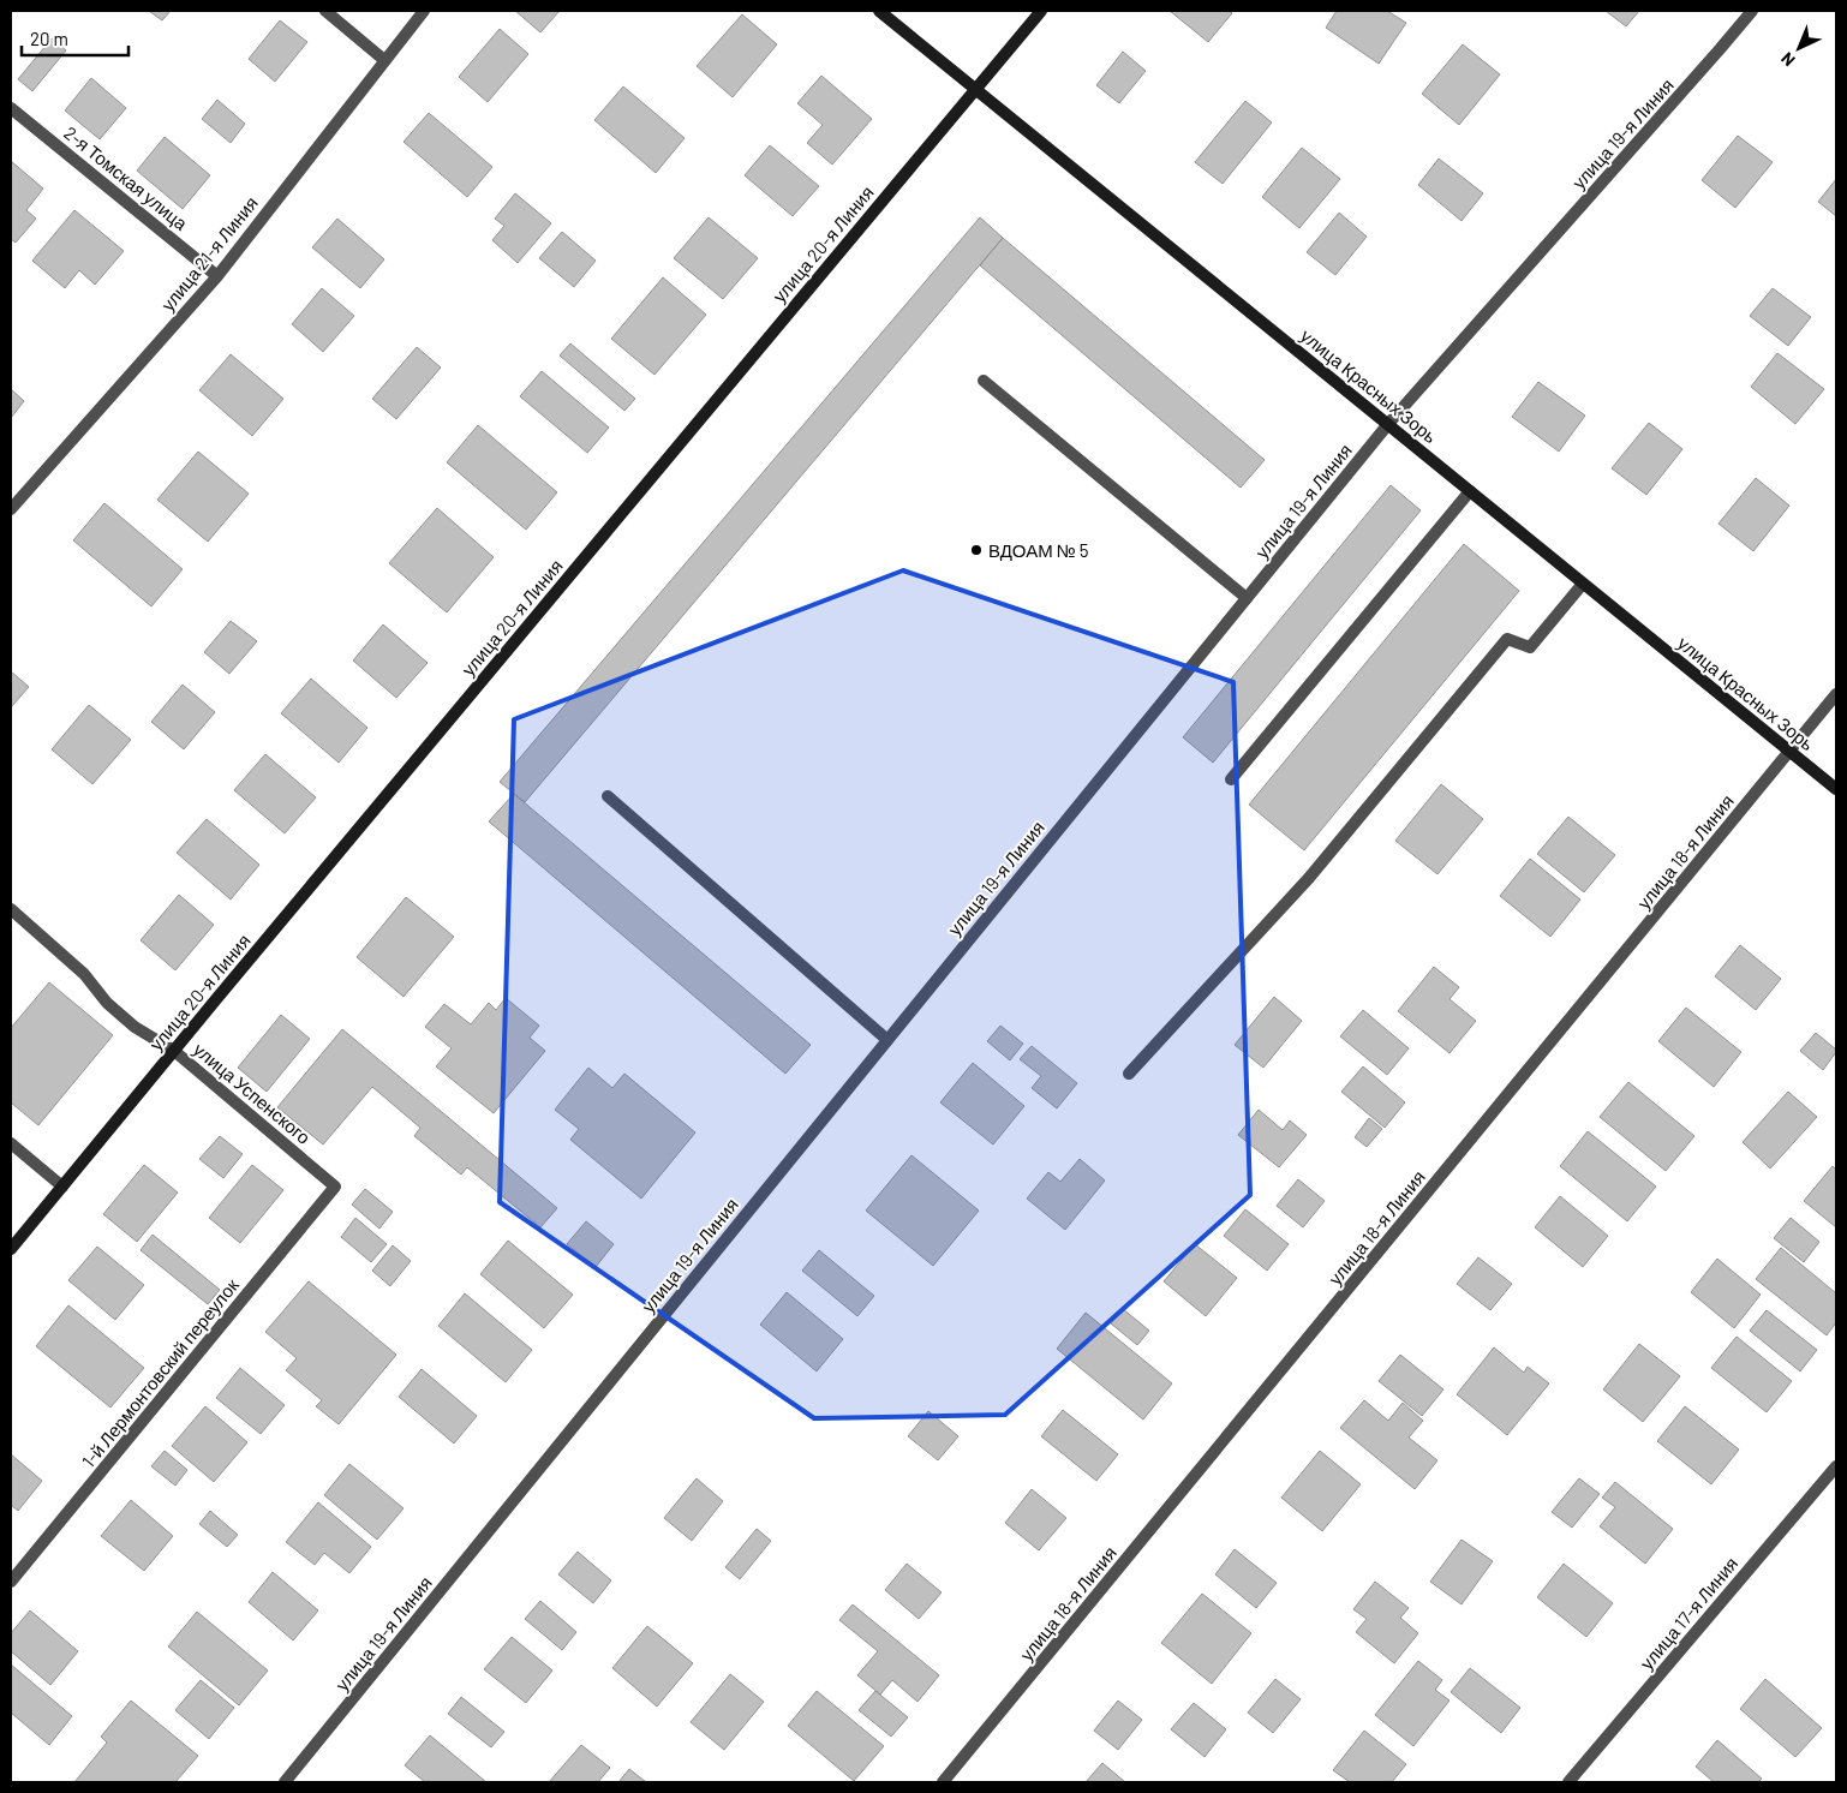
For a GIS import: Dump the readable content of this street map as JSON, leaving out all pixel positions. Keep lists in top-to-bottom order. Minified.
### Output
{"streets":{"main road":["улица 20-я Линия","улица Красных Зорь"],"street":["улица 19-я Линия","2-я Томская улица","улица 21-я Линия","улица 18-я Линия","улица Успенского","1-й Лермонтовский переулок","улица 17-я Линия"]},"crossings":[["улица 19-я Линия","улица Красных Зорь"],["2-я Томская улица","улица 21-я Линия"],["улица 20-я Линия","улица Красных Зорь"],["улица 20-я Линия","улица Успенского"],["улица Красных Зорь","улица 18-я Линия"],["улица Успенского","1-й Лермонтовский переулок"]],"places":["ВДОАМ № 5"],"scale_bar":"20 m","north":"bottom left"}
